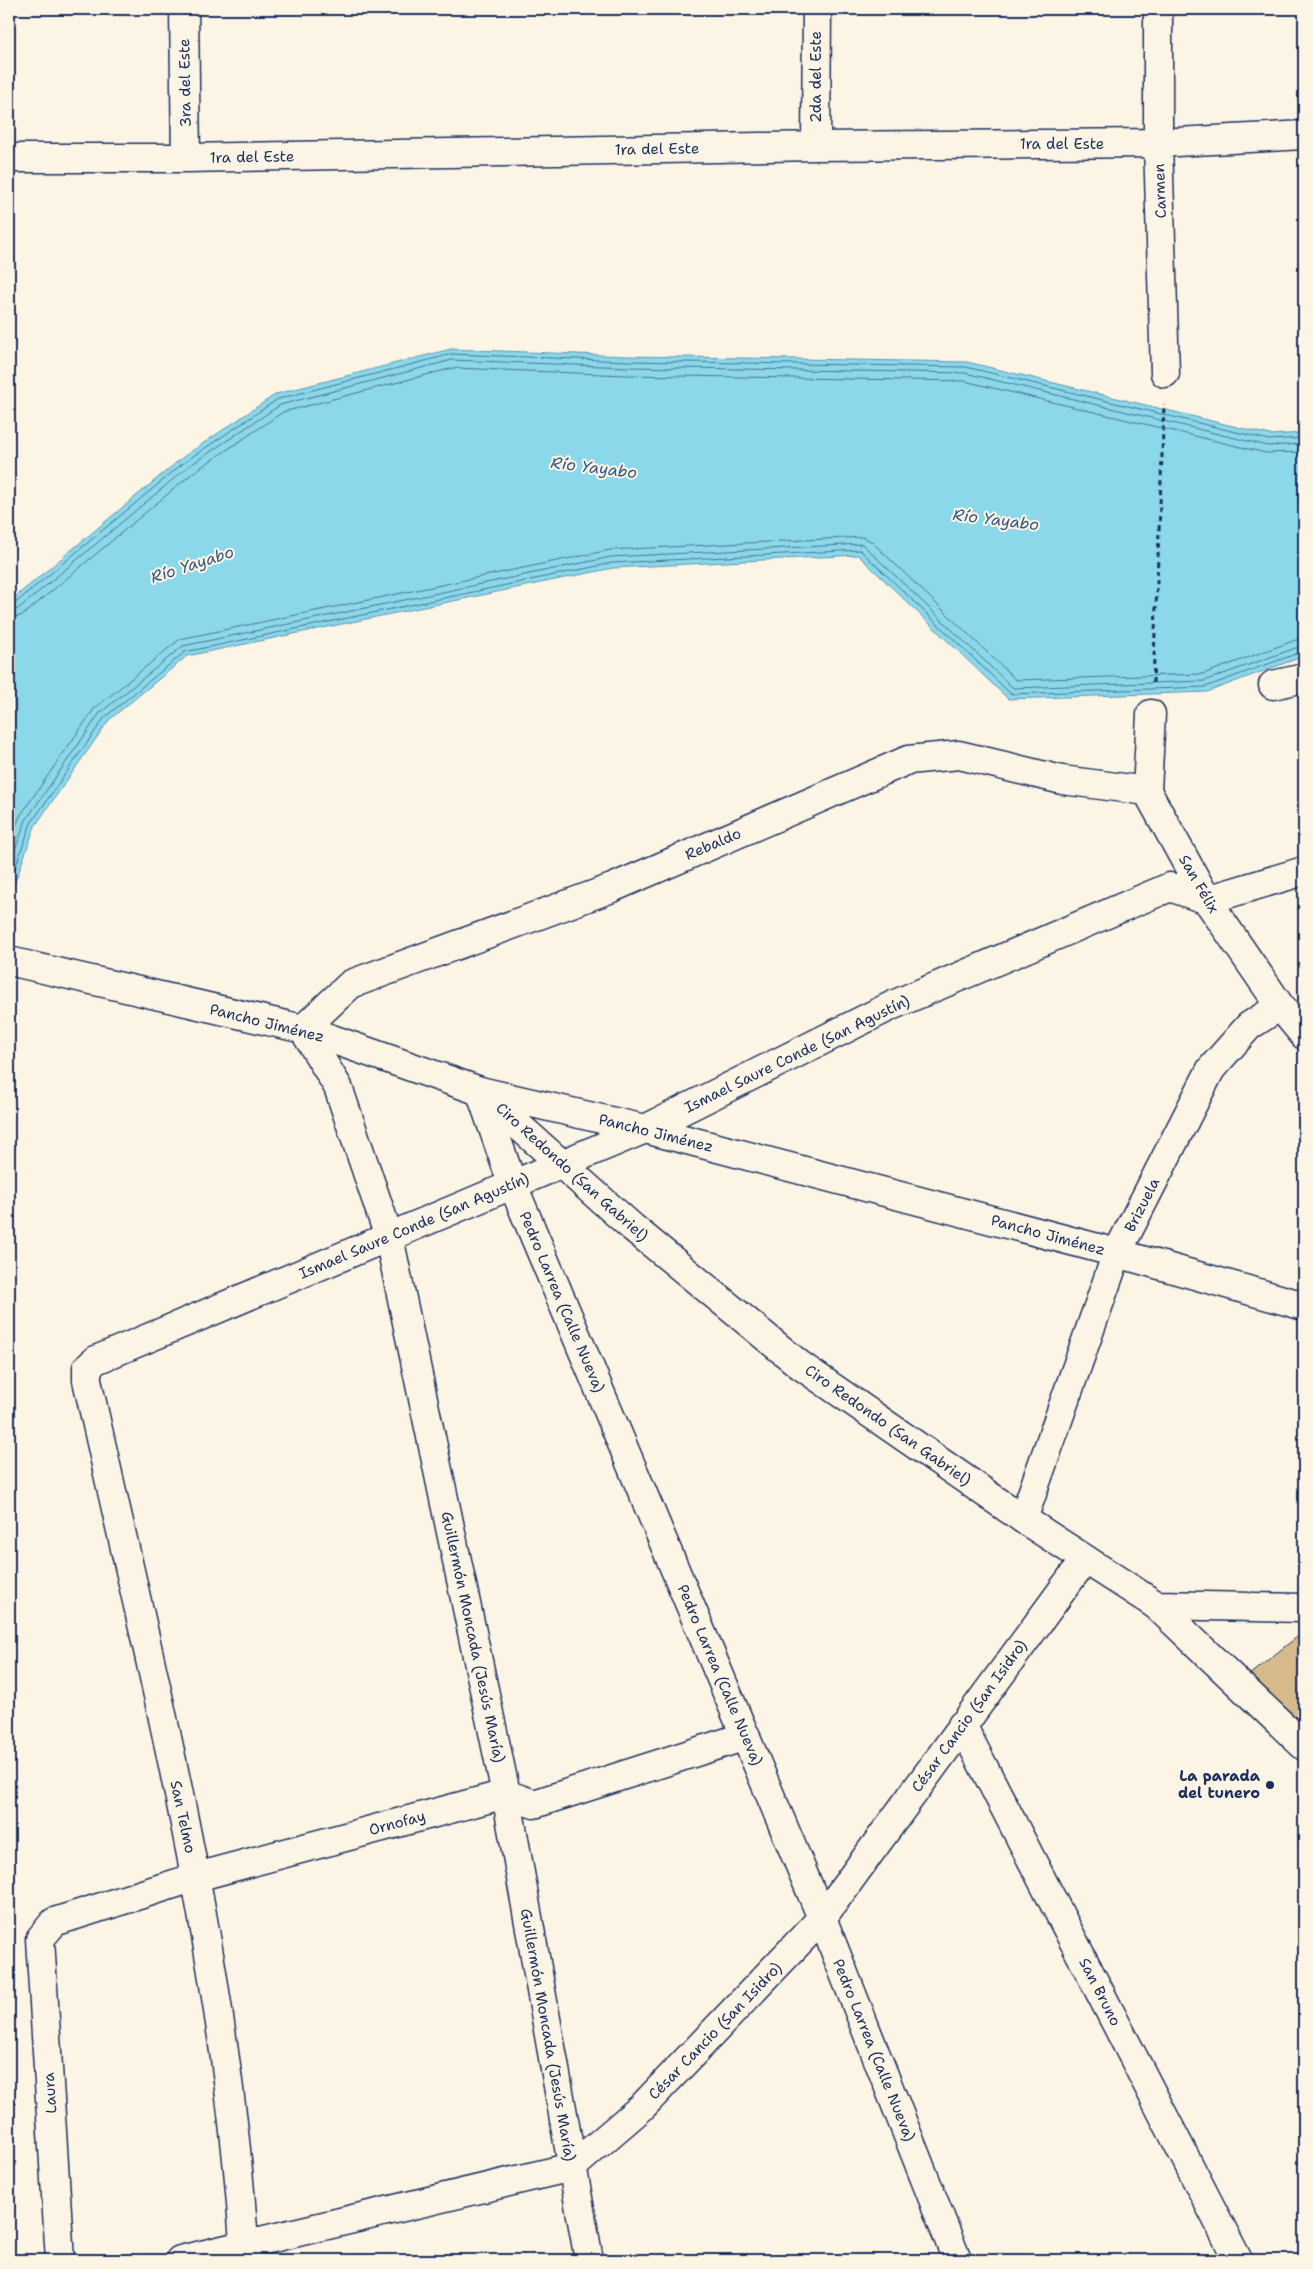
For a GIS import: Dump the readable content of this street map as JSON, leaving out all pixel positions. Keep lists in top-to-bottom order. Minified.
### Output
{"streets":{"street":["2da del Este","3ra del Este","1ra del Este","Carmen","Rebaldo","San Félix","Pancho Jiménez","Ismael Saure Conde (San Agustín)","Ciro Redondo (San Gabriel)","Brizuela","Pedro Larrea (Calle Nueva)","Guillermón Moncada (Jesús María)","César Cancio (San Isidro)","San Telmo","Ornofay","San Bruno","Laura"]},"crossings":[["2da del Este","1ra del Este"],["3ra del Este","1ra del Este"],["1ra del Este","Carmen"],["Rebaldo","San Félix"],["Rebaldo","Pancho Jiménez"],["Rebaldo","Guillermón Moncada (Jesús María)"],["San Félix","Ismael Saure Conde (San Agustín)"],["San Félix","Brizuela"],["Pancho Jiménez","Ismael Saure Conde (San Agustín)"],["Pancho Jiménez","Ciro Redondo (San Gabriel)"],["Pancho Jiménez","Brizuela"],["Pancho Jiménez","Pedro Larrea (Calle Nueva)"],["Pancho Jiménez","Guillermón Moncada (Jesús María)"],["Ismael Saure Conde (San Agustín)","Ciro Redondo (San Gabriel)"],["Ismael Saure Conde (San Agustín)","Pedro Larrea (Calle Nueva)"],["Ismael Saure Conde (San Agustín)","Guillermón Moncada (Jesús María)"],["Ismael Saure Conde (San Agustín)","San Telmo"],["Ciro Redondo (San Gabriel)","Brizuela"],["Ciro Redondo (San Gabriel)","Pedro Larrea (Calle Nueva)"],["Ciro Redondo (San Gabriel)","César Cancio (San Isidro)"],["Pedro Larrea (Calle Nueva)","César Cancio (San Isidro)"],["Guillermón Moncada (Jesús María)","César Cancio (San Isidro)"],["Guillermón Moncada (Jesús María)","Ornofay"],["César Cancio (San Isidro)","San Telmo"],["César Cancio (San Isidro)","San Bruno"],["San Telmo","Ornofay"],["Ornofay","Laura"]],"water":["Río Yayabo"],"places":["La parada del tunero"]}
